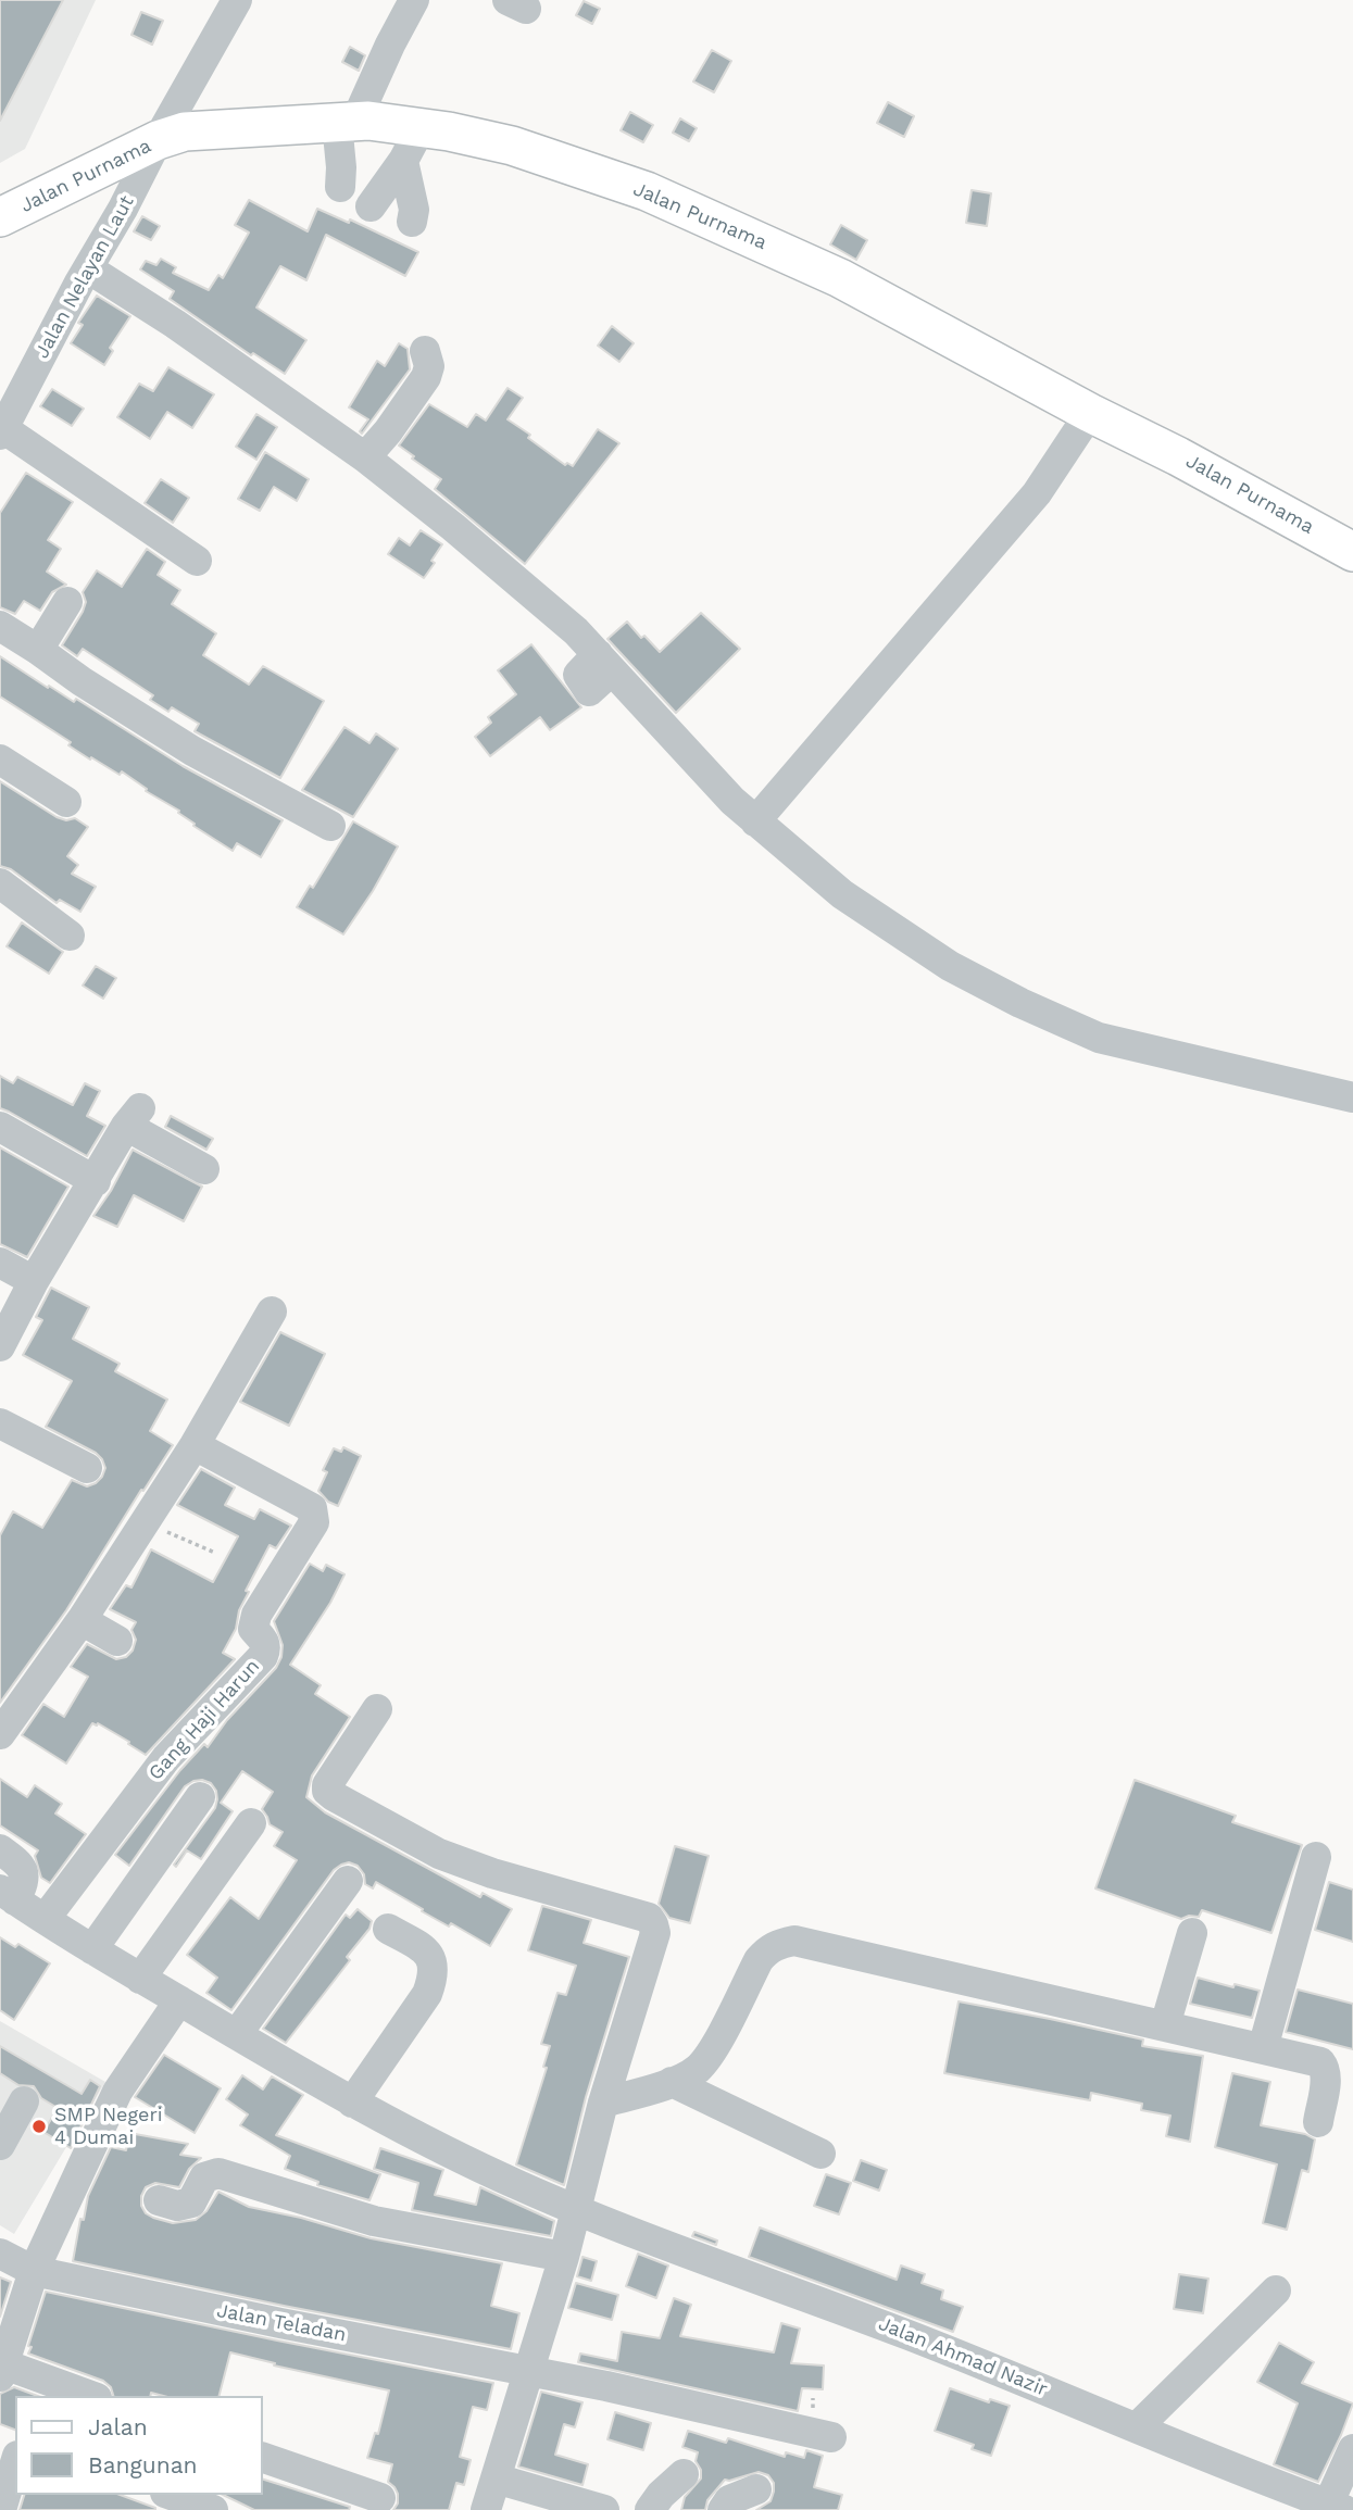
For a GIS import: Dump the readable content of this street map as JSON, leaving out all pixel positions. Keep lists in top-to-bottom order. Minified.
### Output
{"streets":{"main road":["Jalan Purnama"],"street":["Jalan Nelayan Laut","Gang Haji Harun","Jalan Teladan","Jalan Ahmad Nazir"]},"crossings":[["Jalan Purnama","Jalan Nelayan Laut"],["Gang Haji Harun","Jalan Ahmad Nazir"]],"places":["SMP Negeri 4 Dumai"],"legend":["Jalan","Bangunan"]}
